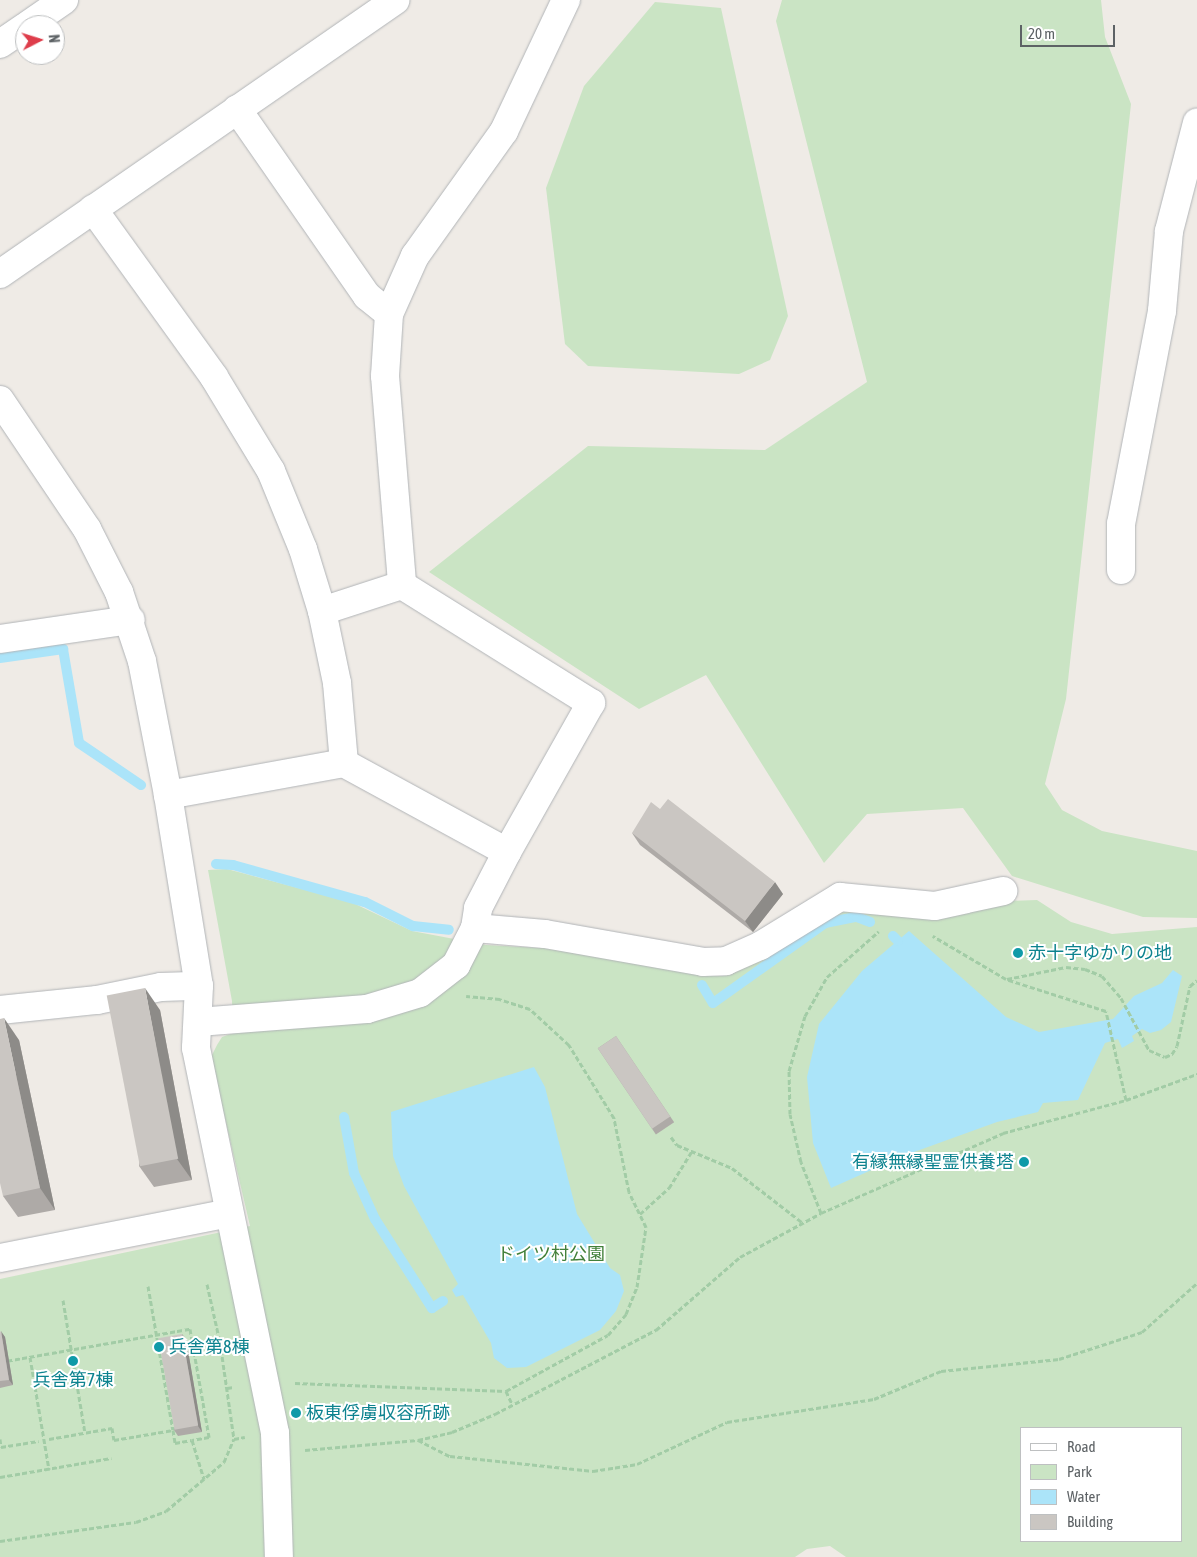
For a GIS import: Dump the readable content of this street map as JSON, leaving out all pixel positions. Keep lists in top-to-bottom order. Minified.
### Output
{"parks":["ドイツ村公園"],"places":["赤十字ゆかりの地","有縁無縁聖霊供養塔","兵舎第8棟","兵舎第7棟","板東俘虜収容所跡"],"legend":["Road","Park","Water","Building"],"scale_bar":"20 m","north":"right"}
